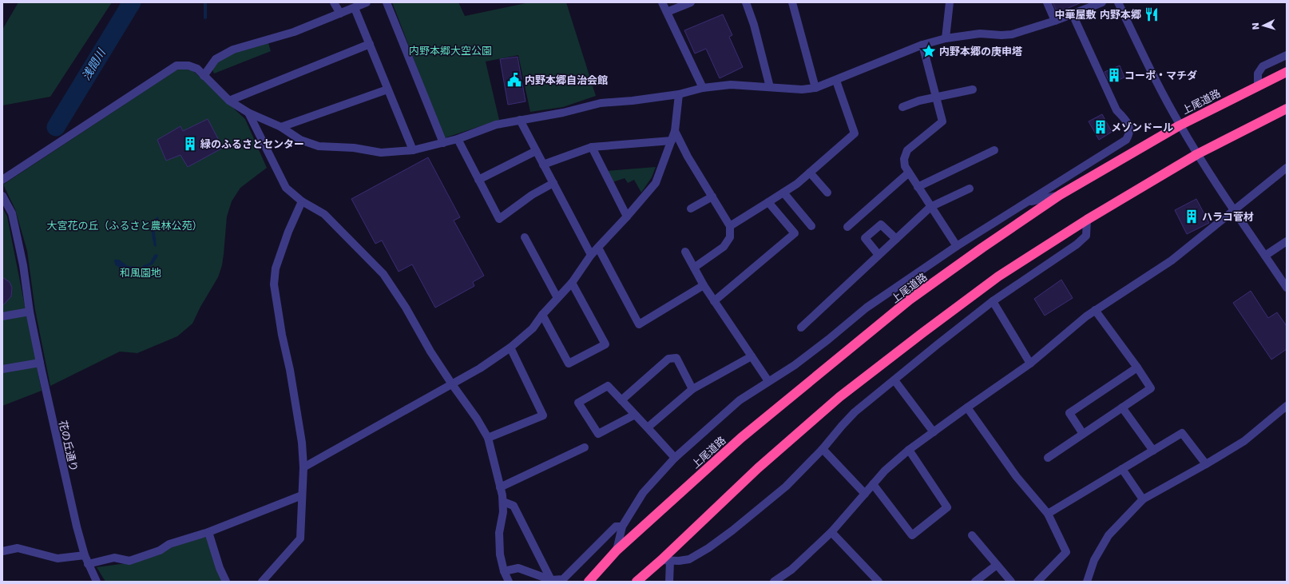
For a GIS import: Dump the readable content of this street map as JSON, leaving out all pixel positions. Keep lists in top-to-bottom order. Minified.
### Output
{"streets":{"highway":["上尾道路"],"street":["花の丘通り"]},"water":["浅間川"],"parks":["内野本郷大空公園","大宮花の丘（ふるさと農林公苑）","和風園地"],"places":{"restaurant":["中華屋敷 内野本郷"],"place":["内野本郷の庚申塔"],"building":["コーポ・マチダ","メゾンドール","緑のふるさとセンター","ハラコ菅材"],"public building":["内野本郷自治会館"]},"north":"left"}
